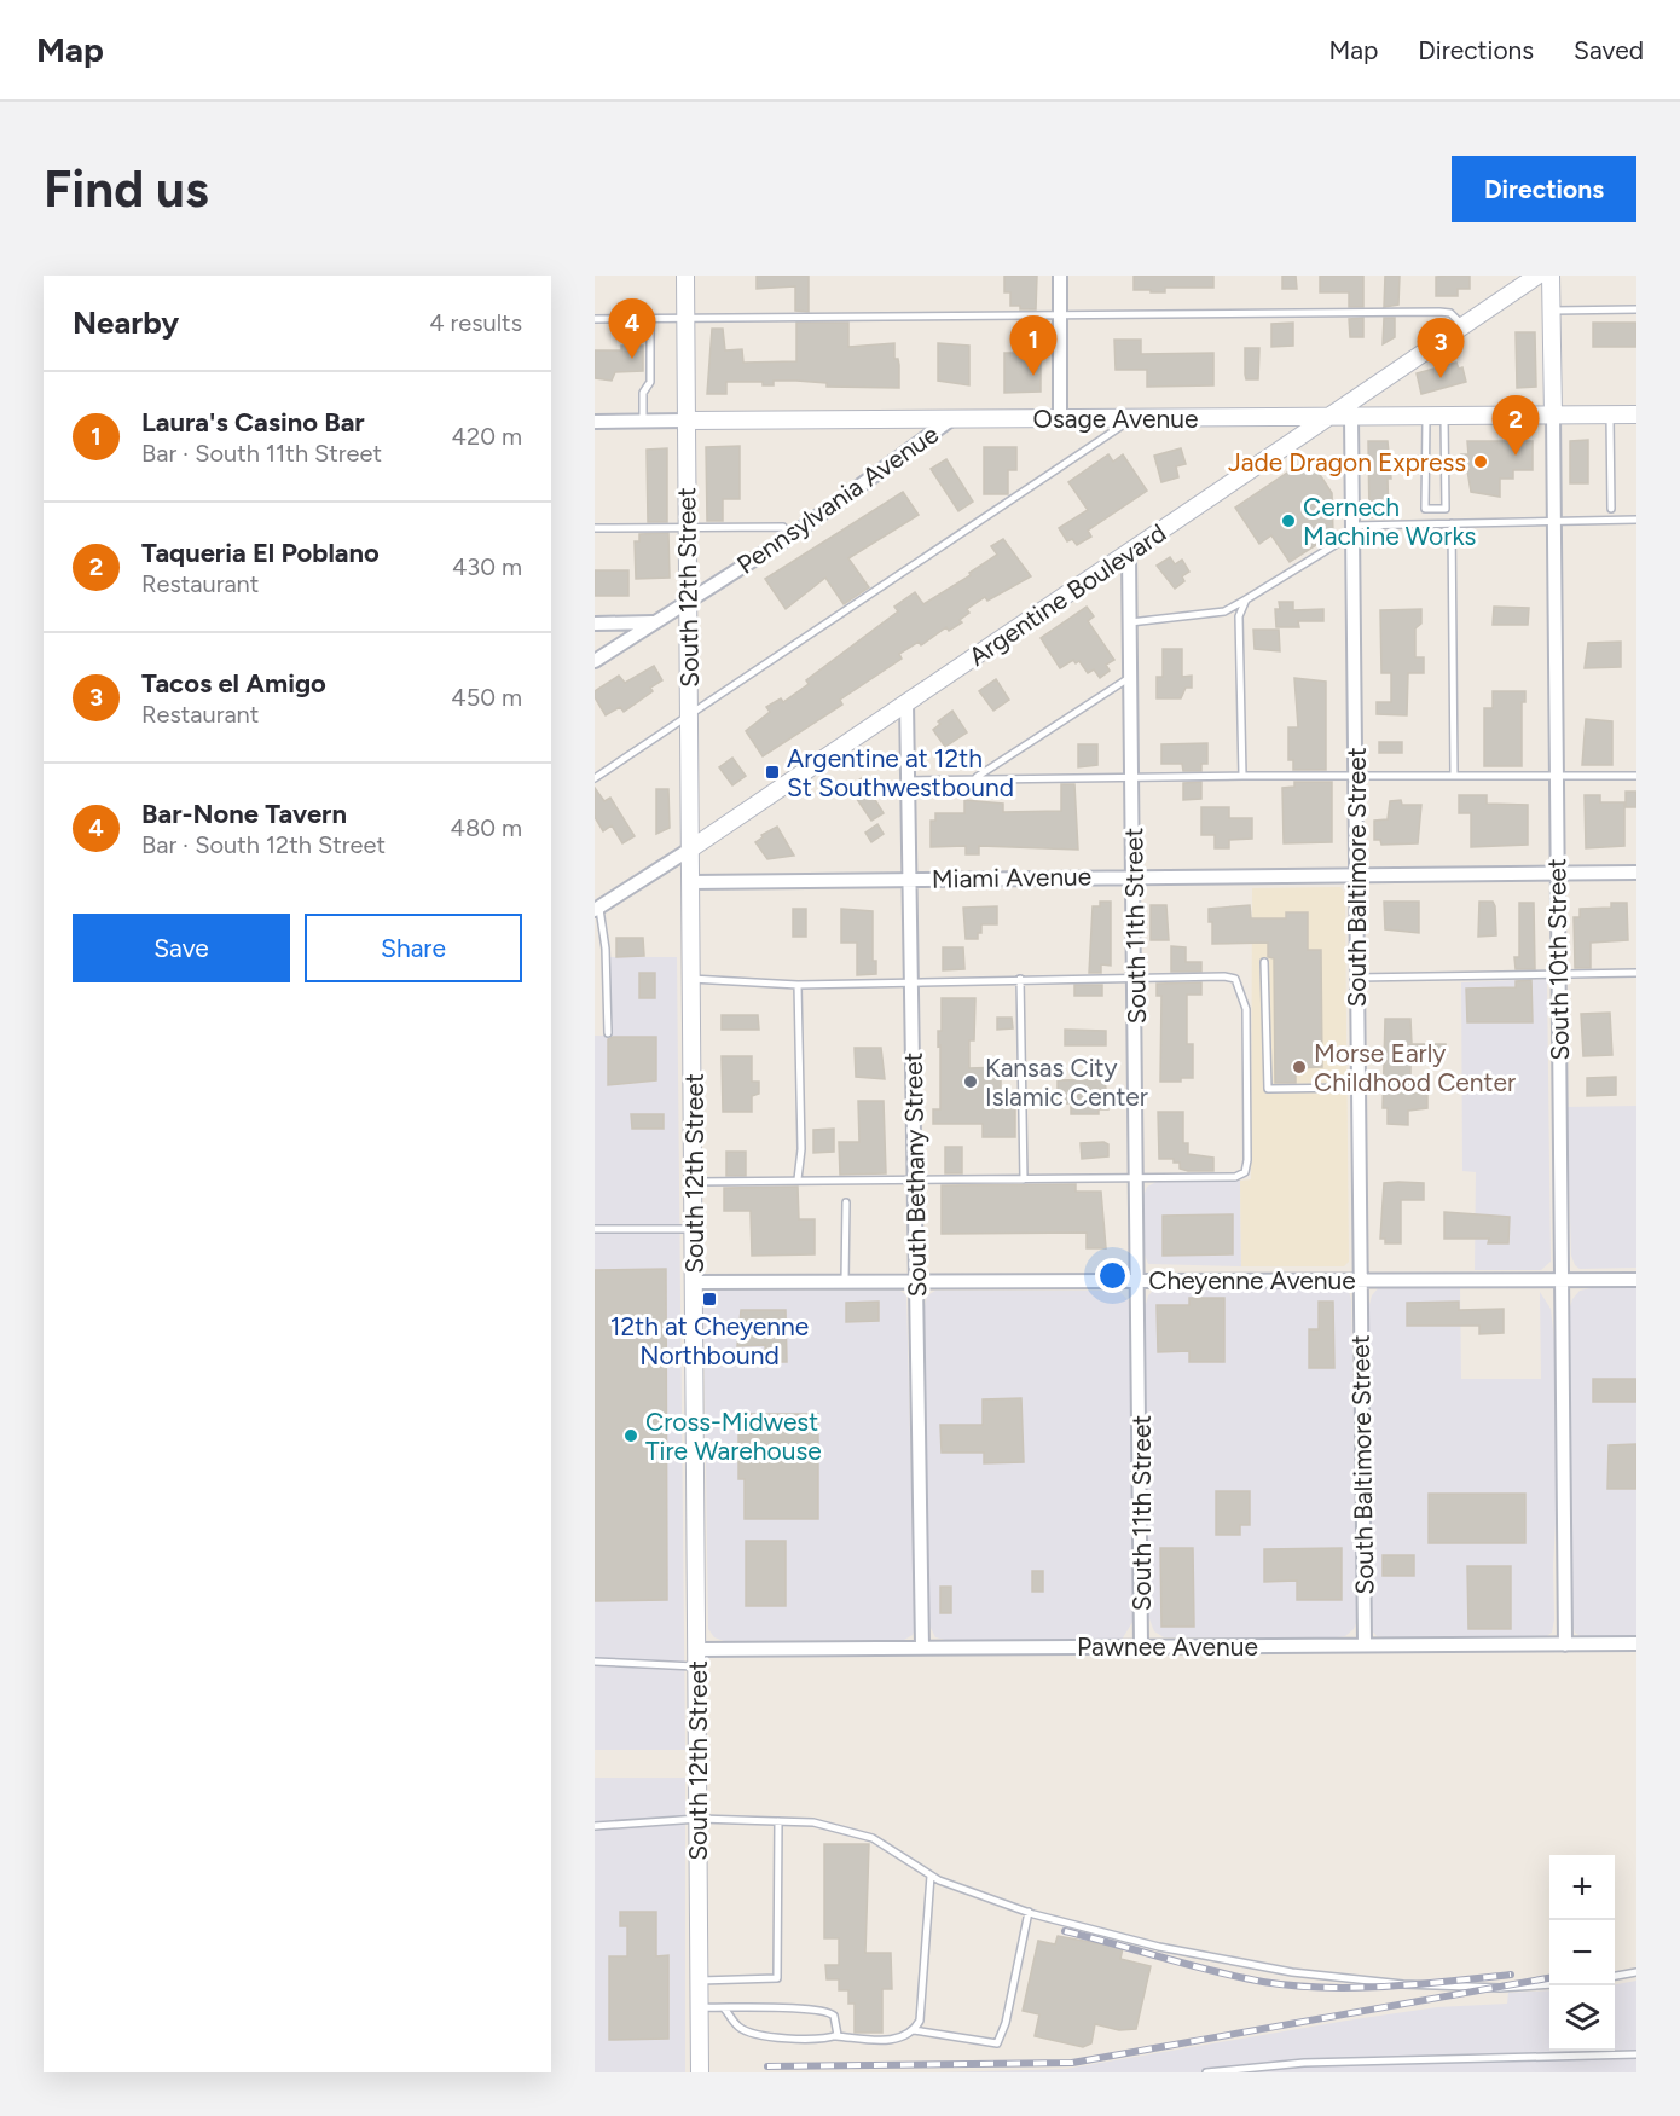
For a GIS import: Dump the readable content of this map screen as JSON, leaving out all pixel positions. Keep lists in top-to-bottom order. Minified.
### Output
{"streets":{"street":["Osage Avenue","Pennsylvania Avenue","South 12th Street","Argentine Boulevard","Miami Avenue","South Baltimore Street","South 11th Street","South 10th Street","South Bethany Street","Cheyenne Avenue","Pawnee Avenue"]},"crossings":[["Osage Avenue","Pennsylvania Avenue"],["Osage Avenue","South 12th Street"],["Osage Avenue","Argentine Boulevard"],["Osage Avenue","South Baltimore Street"],["Osage Avenue","South 10th Street"],["Pennsylvania Avenue","South 12th Street"],["South 12th Street","Argentine Boulevard"],["South 12th Street","Miami Avenue"],["South 12th Street","Cheyenne Avenue"],["South 12th Street","Pawnee Avenue"],["Argentine Boulevard","South 11th Street"],["Argentine Boulevard","South Bethany Street"],["Miami Avenue","South Baltimore Street"],["Miami Avenue","South 11th Street"],["Miami Avenue","South 10th Street"],["Miami Avenue","South Bethany Street"],["South Baltimore Street","Cheyenne Avenue"],["South Baltimore Street","Pawnee Avenue"],["South 11th Street","Cheyenne Avenue"],["South 11th Street","Pawnee Avenue"],["South 10th Street","Cheyenne Avenue"],["South 10th Street","Pawnee Avenue"],["South Bethany Street","Cheyenne Avenue"],["South Bethany Street","Pawnee Avenue"]],"places":{"other":["Jade Dragon Express","Cernech Machine Works","Morse Early Childhood Center","Kansas City Islamic Center","Cross-Midwest Tire Warehouse"],"transit":["Argentine at 12th St Southwestbound","12th at Cheyenne Northbound"]},"page":{"header":"Map","nav":["Map","Directions","Saved"],"buttons":["Directions",["Save","Share"]],"title":"Find us","heading":["Nearby","4 results"],"pins":["4","1","3","2"],"list":[{"mark":"1","name":"Laura's Casino Bar","note":"Bar · South 11th Street","value":"420 m"},{"mark":"2","name":"Taqueria El Poblano","note":"Restaurant","value":"430 m"},{"mark":"3","name":"Tacos el Amigo","note":"Restaurant","value":"450 m"},{"mark":"4","name":"Bar-None Tavern","note":"Bar · South 12th Street","value":"480 m"}],"map_buttons":["+","−"]}}
